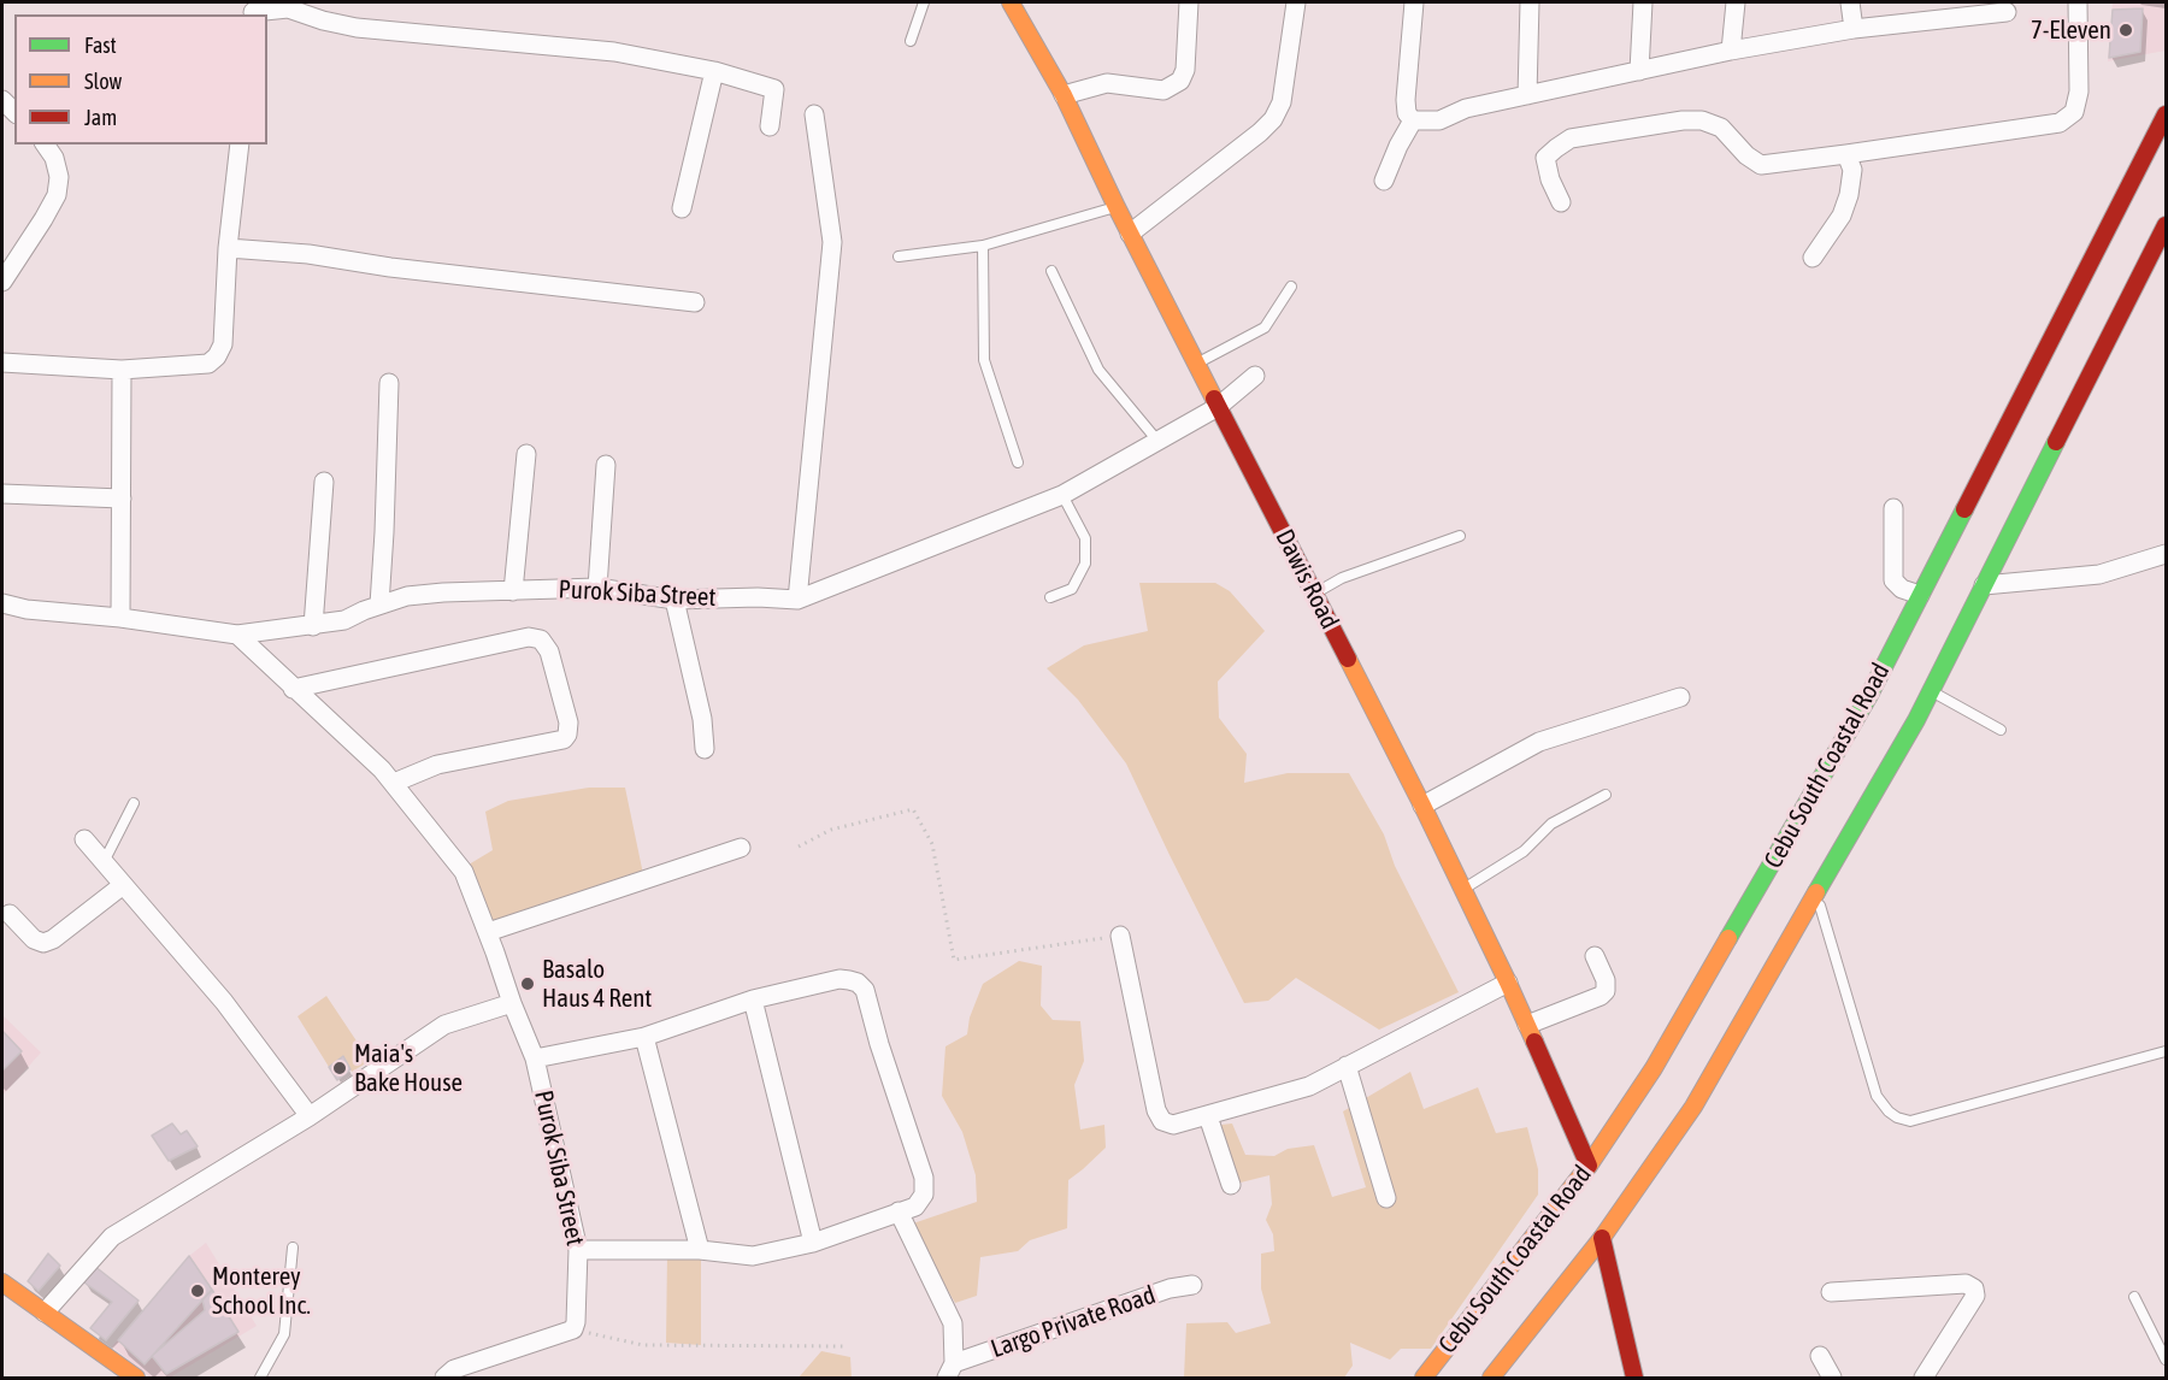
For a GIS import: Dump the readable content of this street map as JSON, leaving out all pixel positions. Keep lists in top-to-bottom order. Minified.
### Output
{"streets":{"main road":["Dawis Road","Cebu South Coastal Road"],"street":["Purok Siba Street","Largo Private Road"]},"crossings":[["Dawis Road","Purok Siba Street"],["Dawis Road","Cebu South Coastal Road"]],"places":["7-Eleven","Basalo Haus 4 Rent","Maia's Bake House","Monterey School Inc."],"legend":["Fast","Slow","Jam"]}
